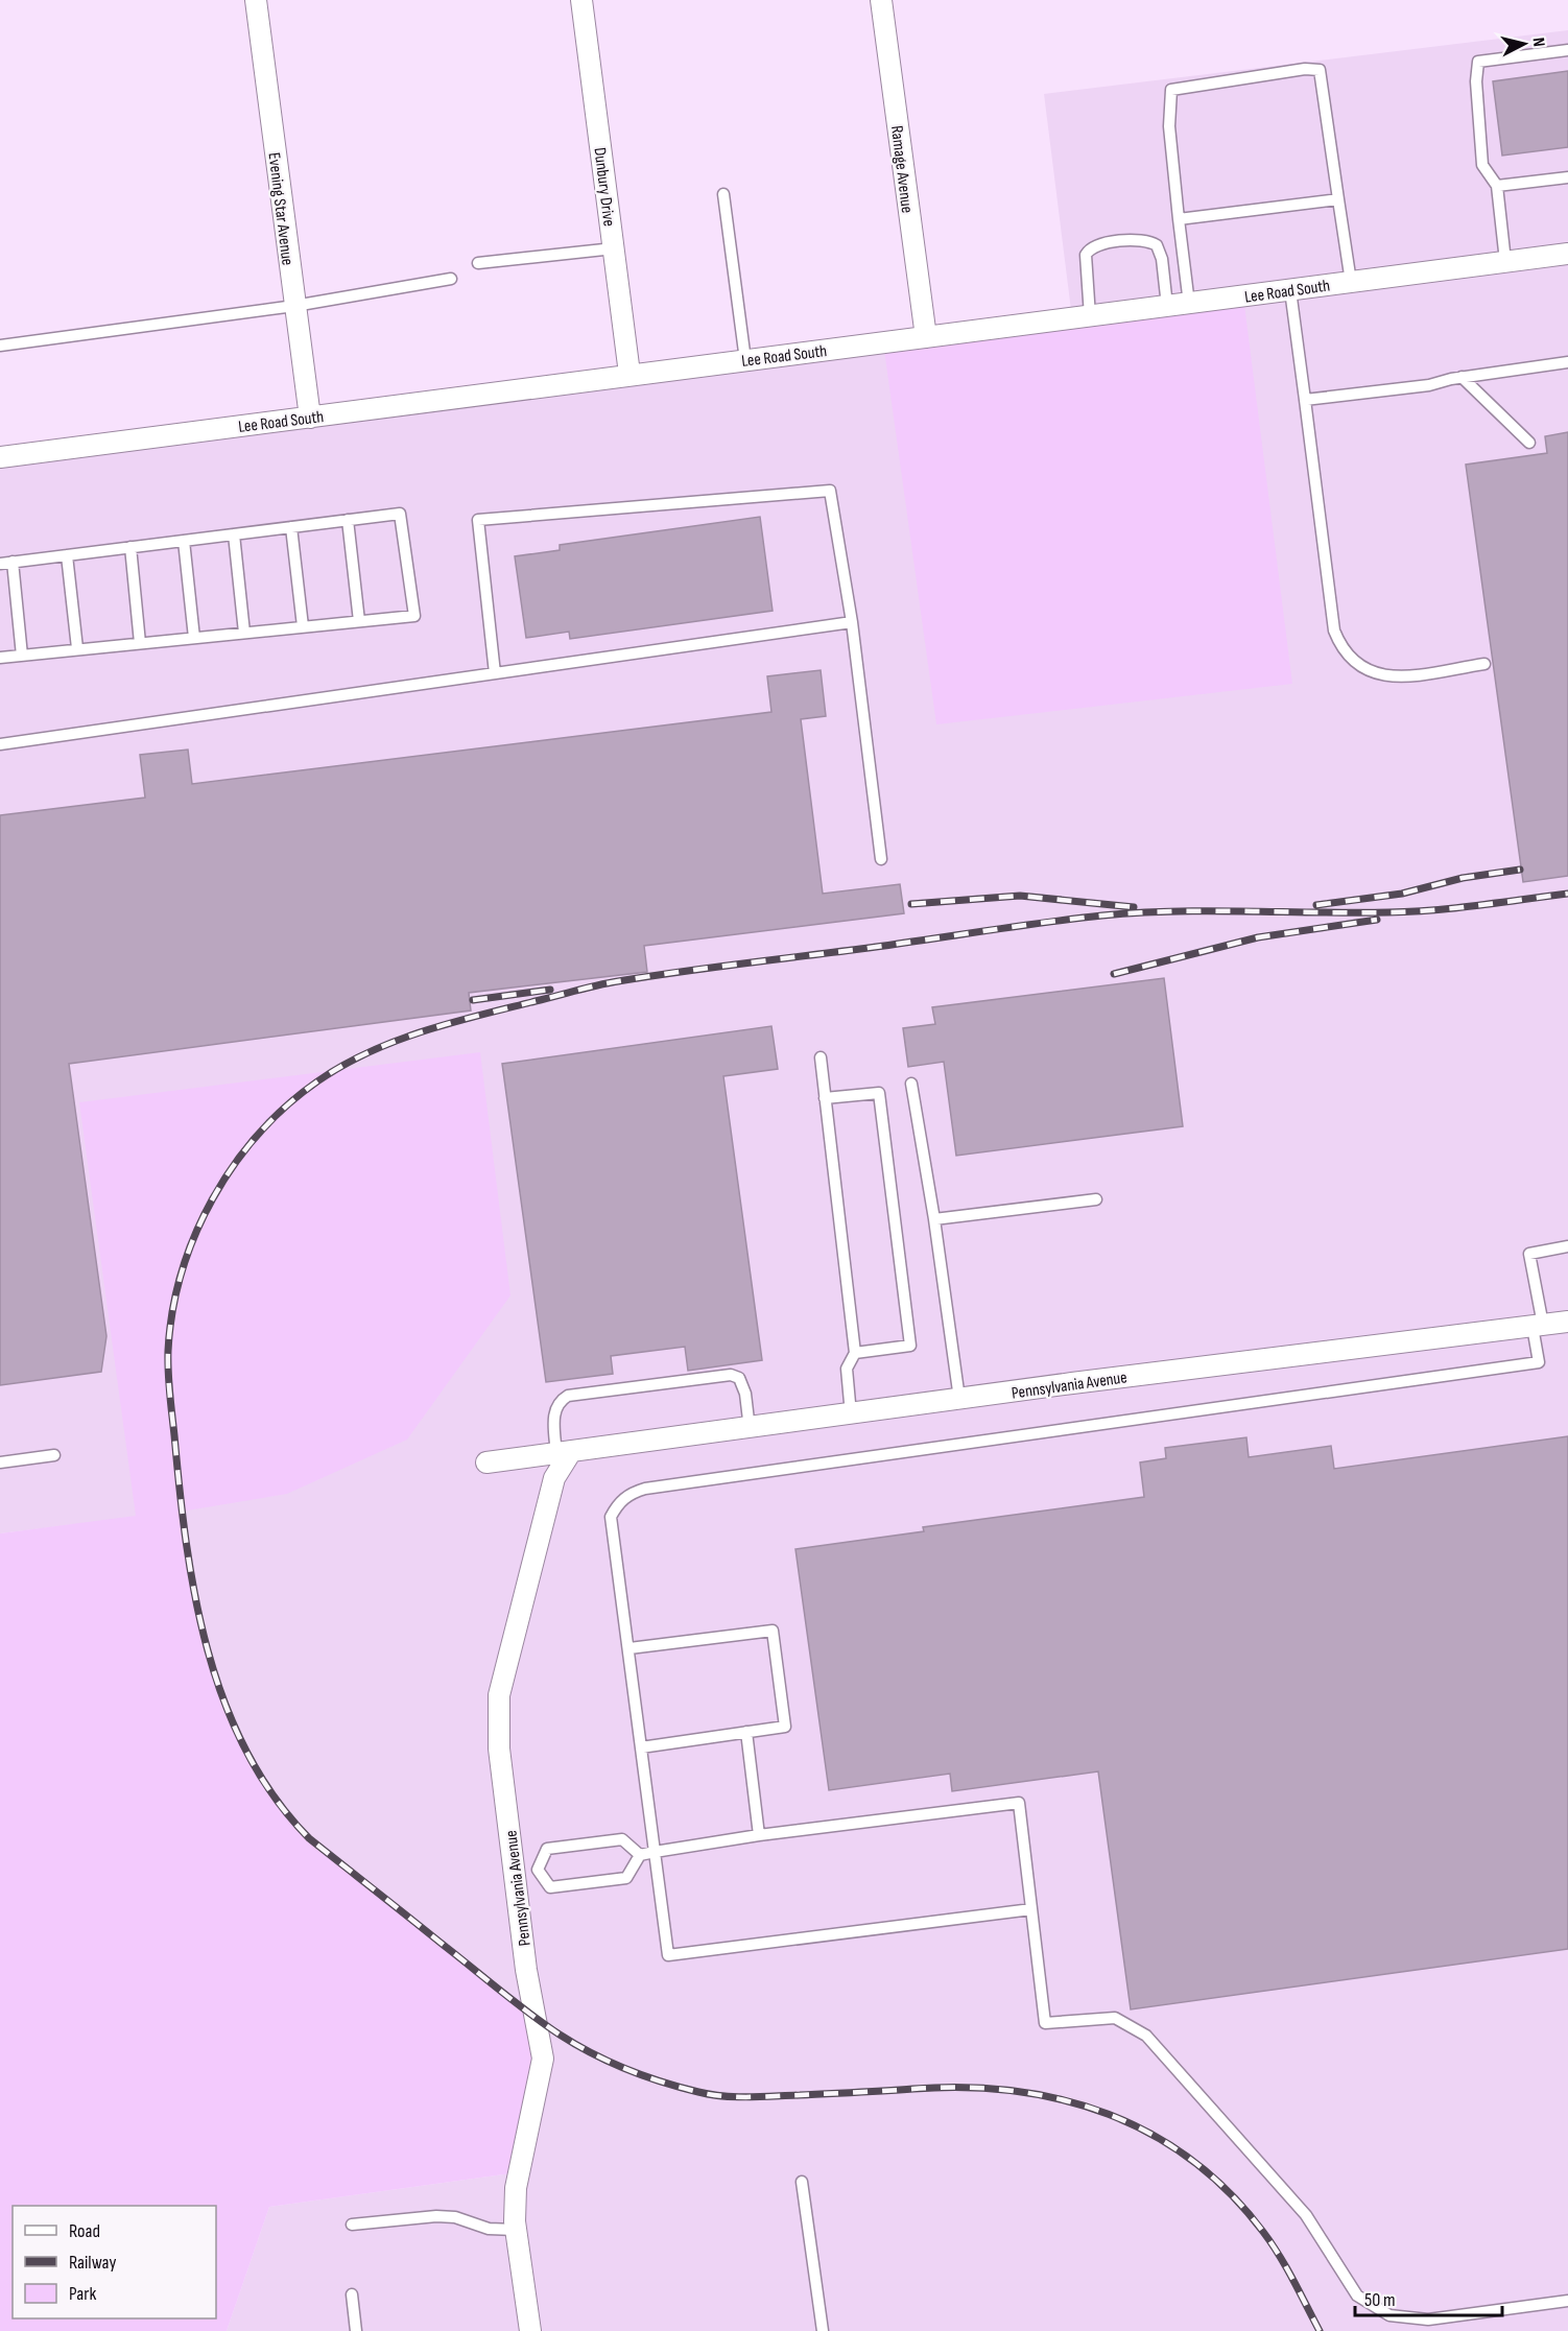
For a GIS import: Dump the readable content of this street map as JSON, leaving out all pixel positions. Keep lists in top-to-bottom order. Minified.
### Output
{"streets":{"street":["Ramage Avenue","Dunbury Drive","Evening Star Avenue","Lee Road South","Pennsylvania Avenue"]},"crossings":[["Ramage Avenue","Lee Road South"],["Dunbury Drive","Lee Road South"],["Evening Star Avenue","Lee Road South"]],"legend":["Road","Railway","Park"],"scale_bar":"50 m","north":"right"}
